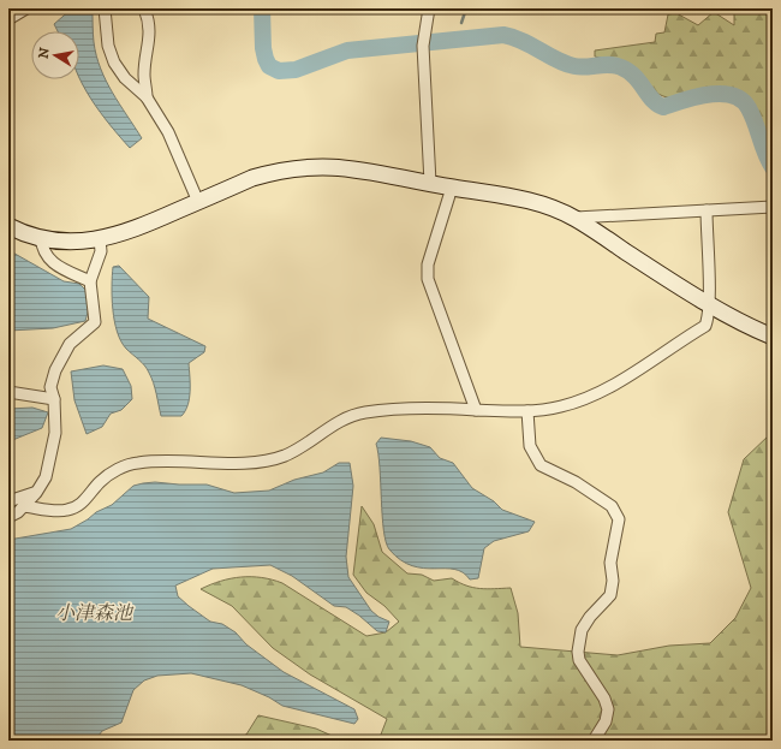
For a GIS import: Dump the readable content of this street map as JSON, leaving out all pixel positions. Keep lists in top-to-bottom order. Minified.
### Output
{"water":["小津森池"],"north":"left"}
